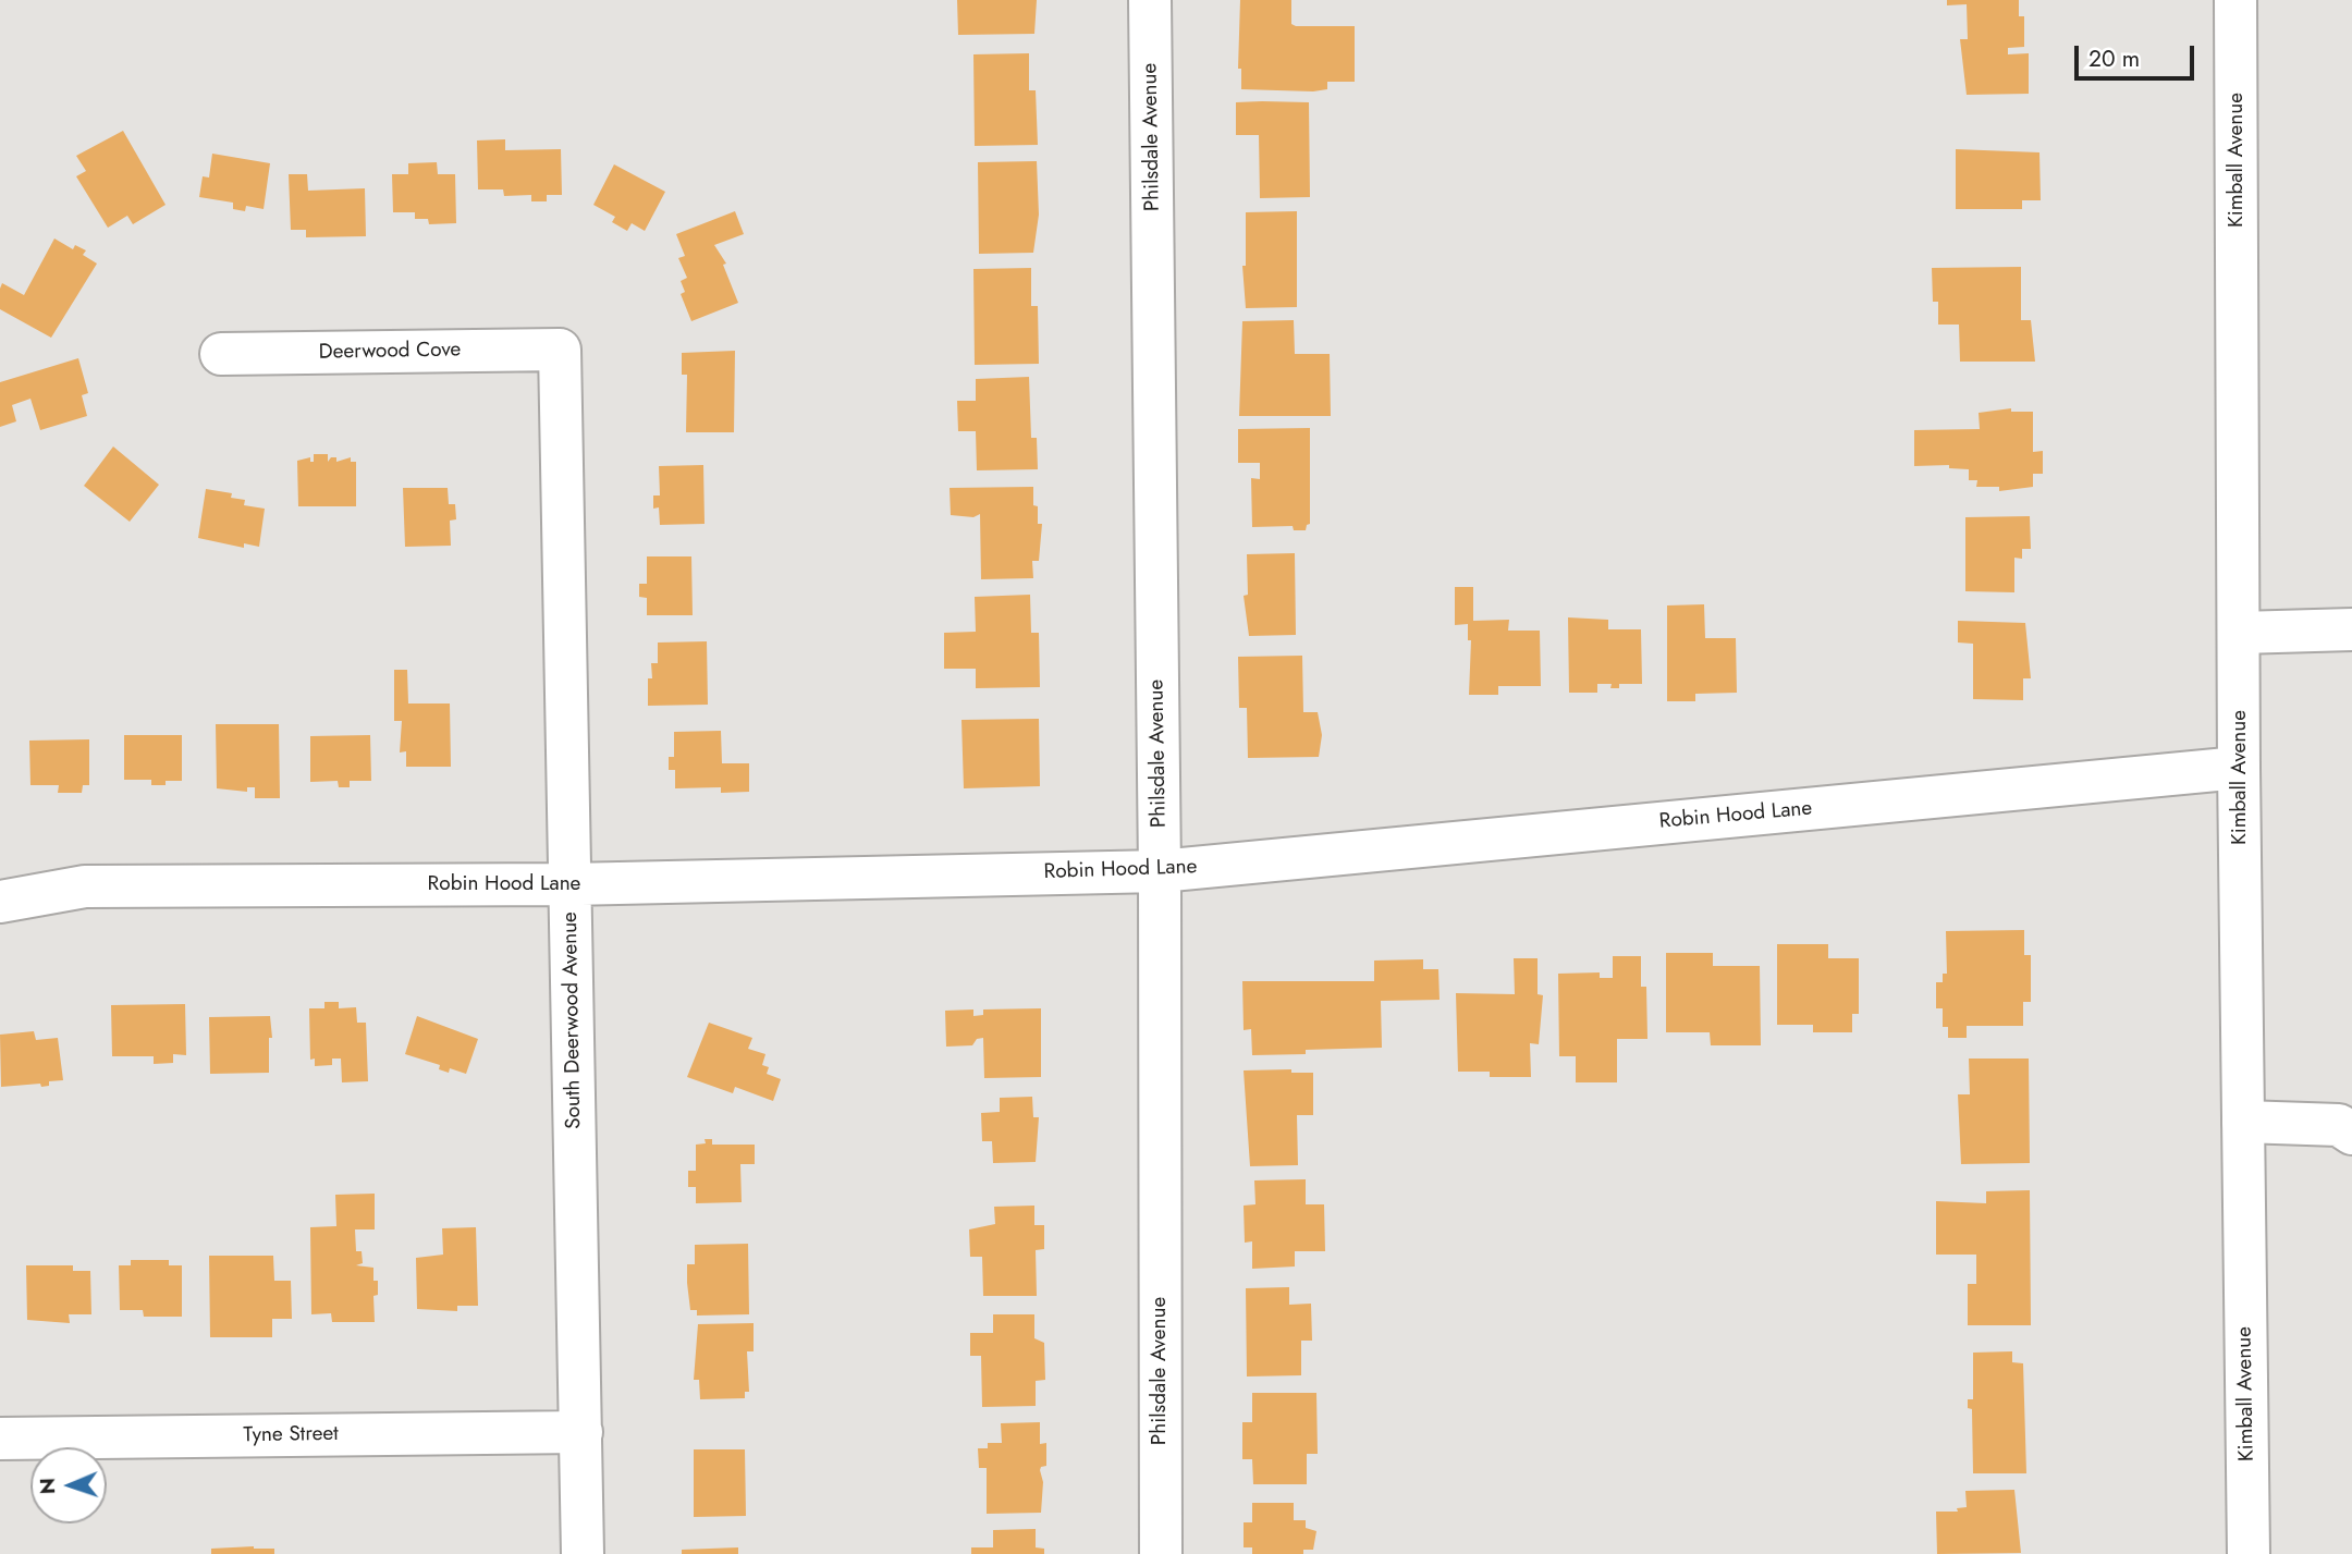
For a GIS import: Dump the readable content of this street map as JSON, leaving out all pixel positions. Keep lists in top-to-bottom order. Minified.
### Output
{"streets":{"street":["Philsdale Avenue","Kimball Avenue","Deerwood Cove","Robin Hood Lane","South Deerwood Avenue","Tyne Street"]},"crossings":[["Philsdale Avenue","Robin Hood Lane"],["Kimball Avenue","Robin Hood Lane"],["Deerwood Cove","South Deerwood Avenue"],["Robin Hood Lane","South Deerwood Avenue"],["South Deerwood Avenue","Tyne Street"]],"scale_bar":"20 m","north":"left"}
